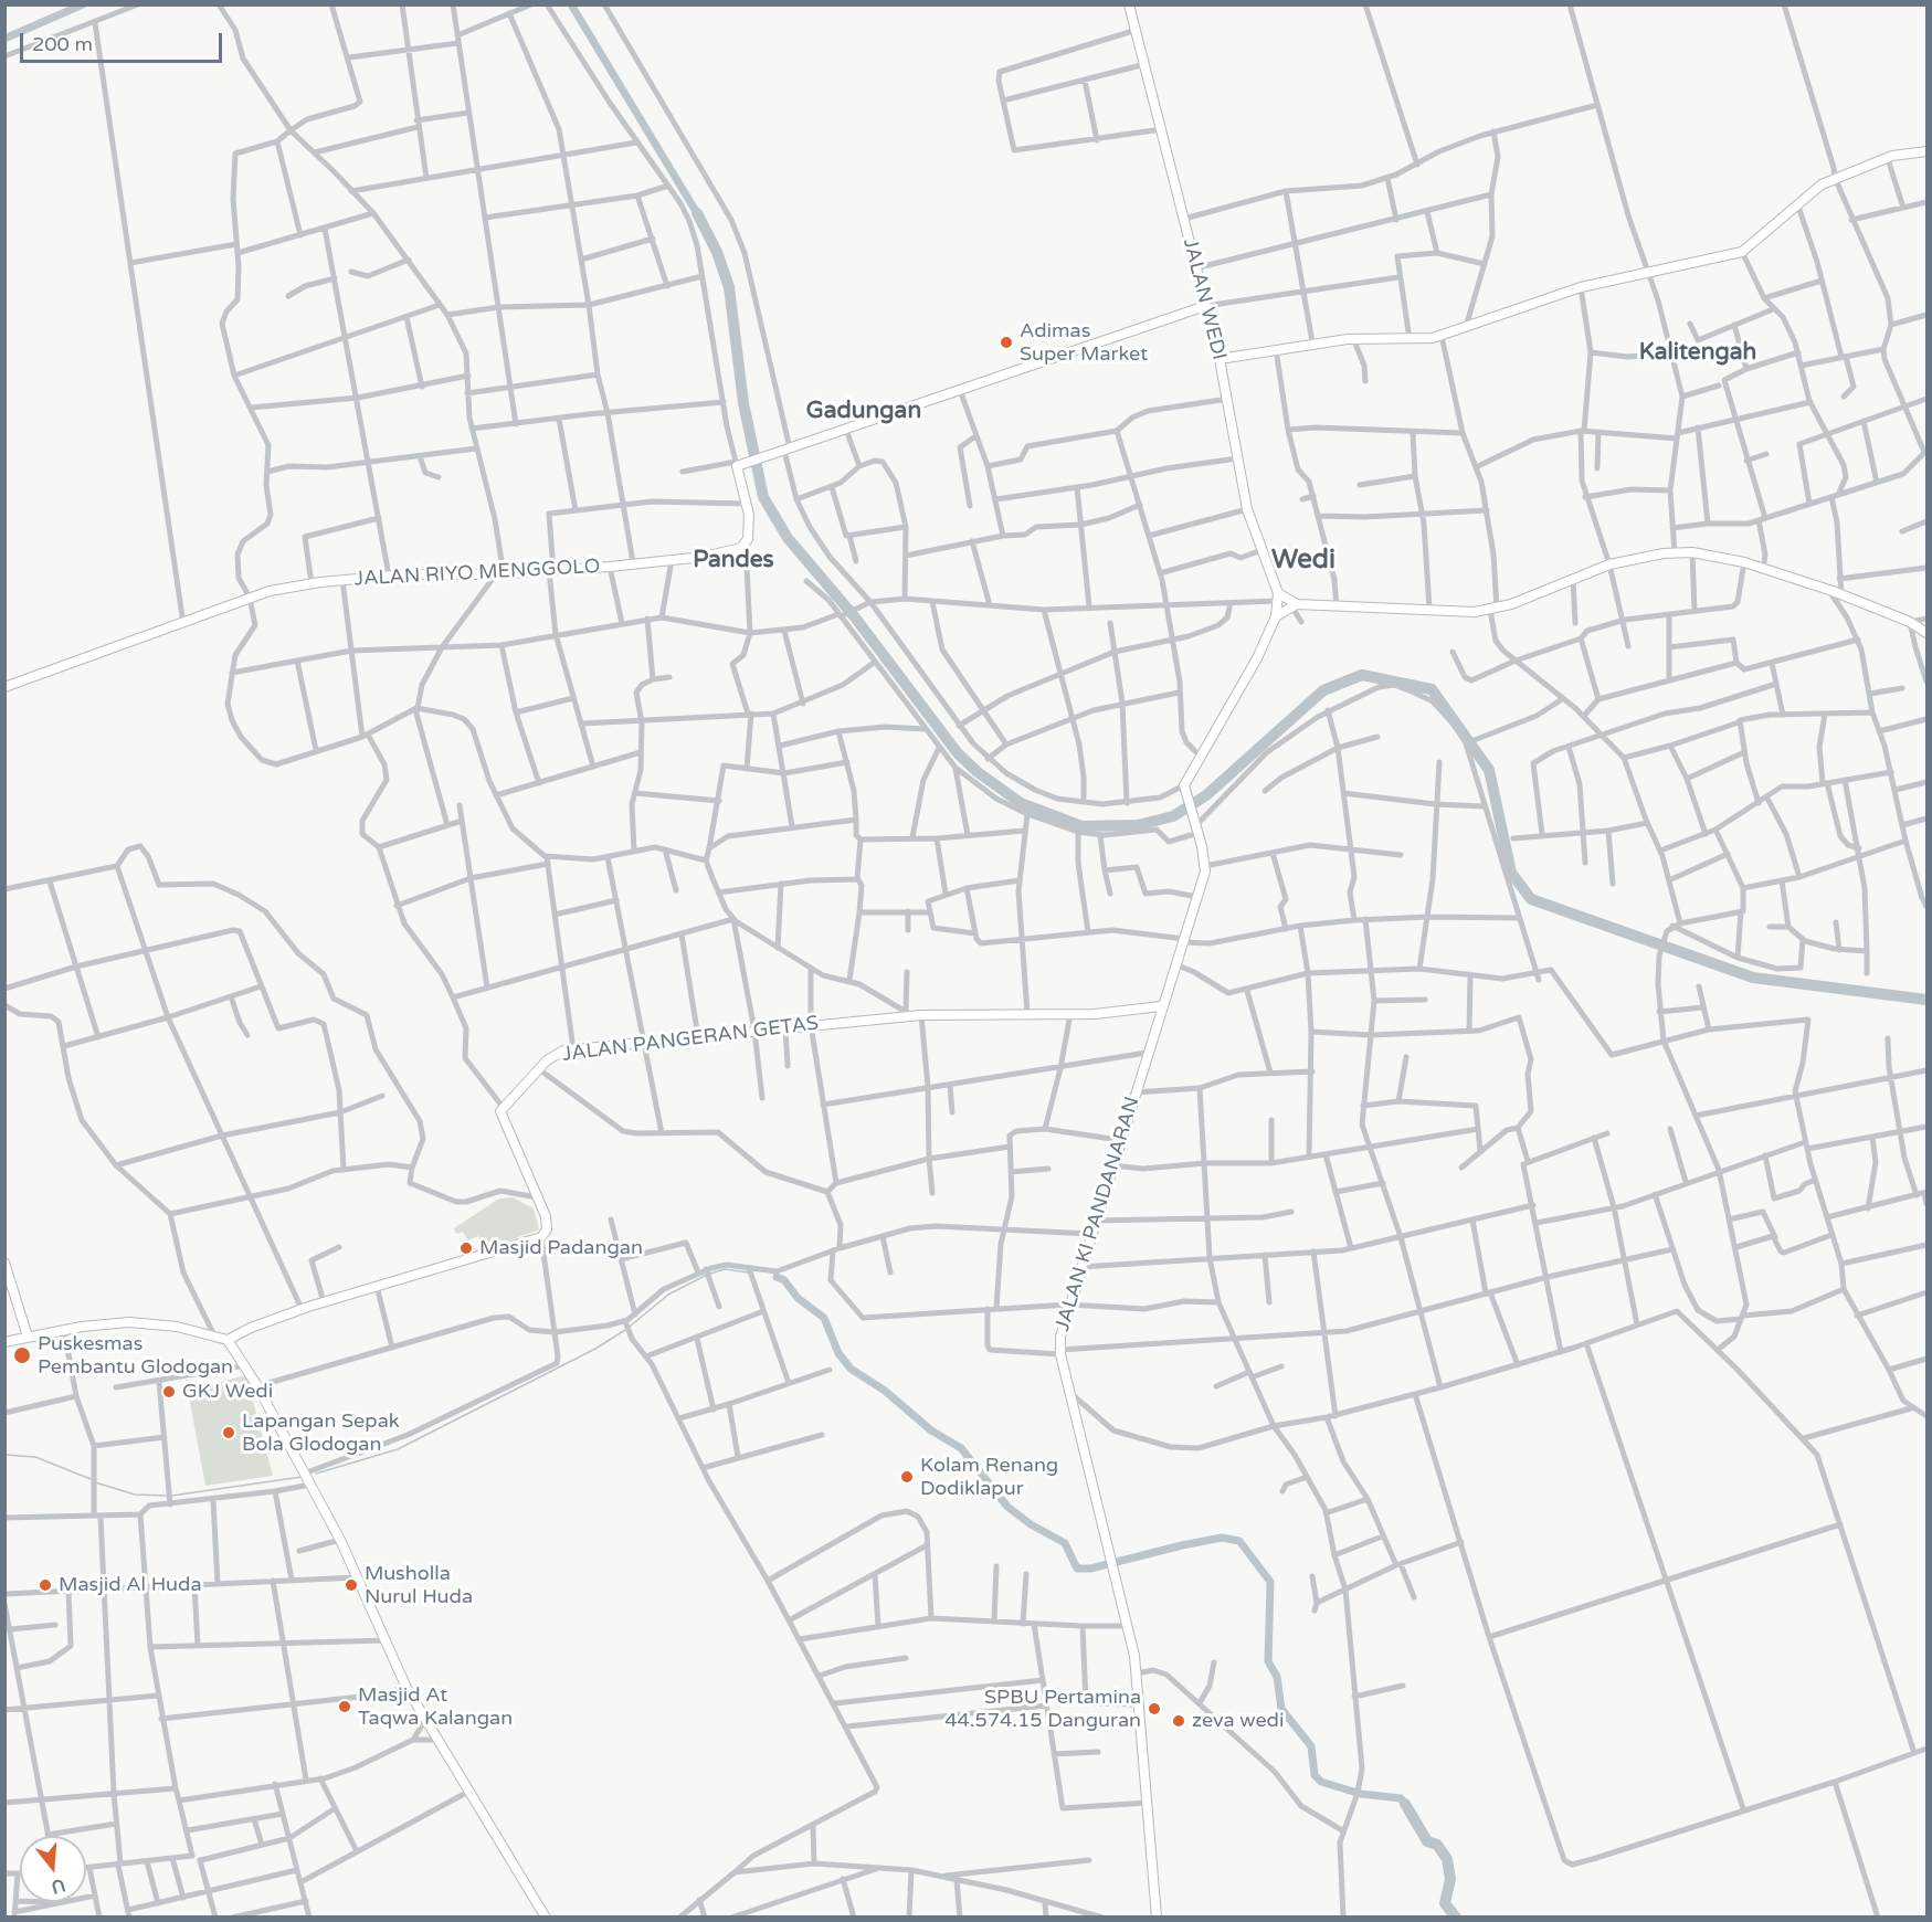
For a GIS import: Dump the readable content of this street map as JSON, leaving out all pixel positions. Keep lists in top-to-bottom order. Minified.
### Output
{"streets":{"street":["JALAN WEDI","JALAN RIYO MENGGOLO","JALAN PANGERAN GETAS","JALAN KI PANDANARAN"]},"crossings":[["JALAN PANGERAN GETAS","JALAN KI PANDANARAN"]],"districts":["Kalitengah","Gadungan","Pandes","Wedi"],"places":["Adimas Super Market","Masjid Padangan","Puskesmas Pembantu Glodogan","GKJ Wedi","Lapangan Sepak Bola Glodogan","Kolam Renang Dodiklapur","Masjid Al Huda","Musholla Nurul Huda","Masjid At Taqwa Kalangan","SPBU Pertamina 44.574.15 Danguran","zeva wedi"],"scale_bar":"200 m","north":"bottom"}
